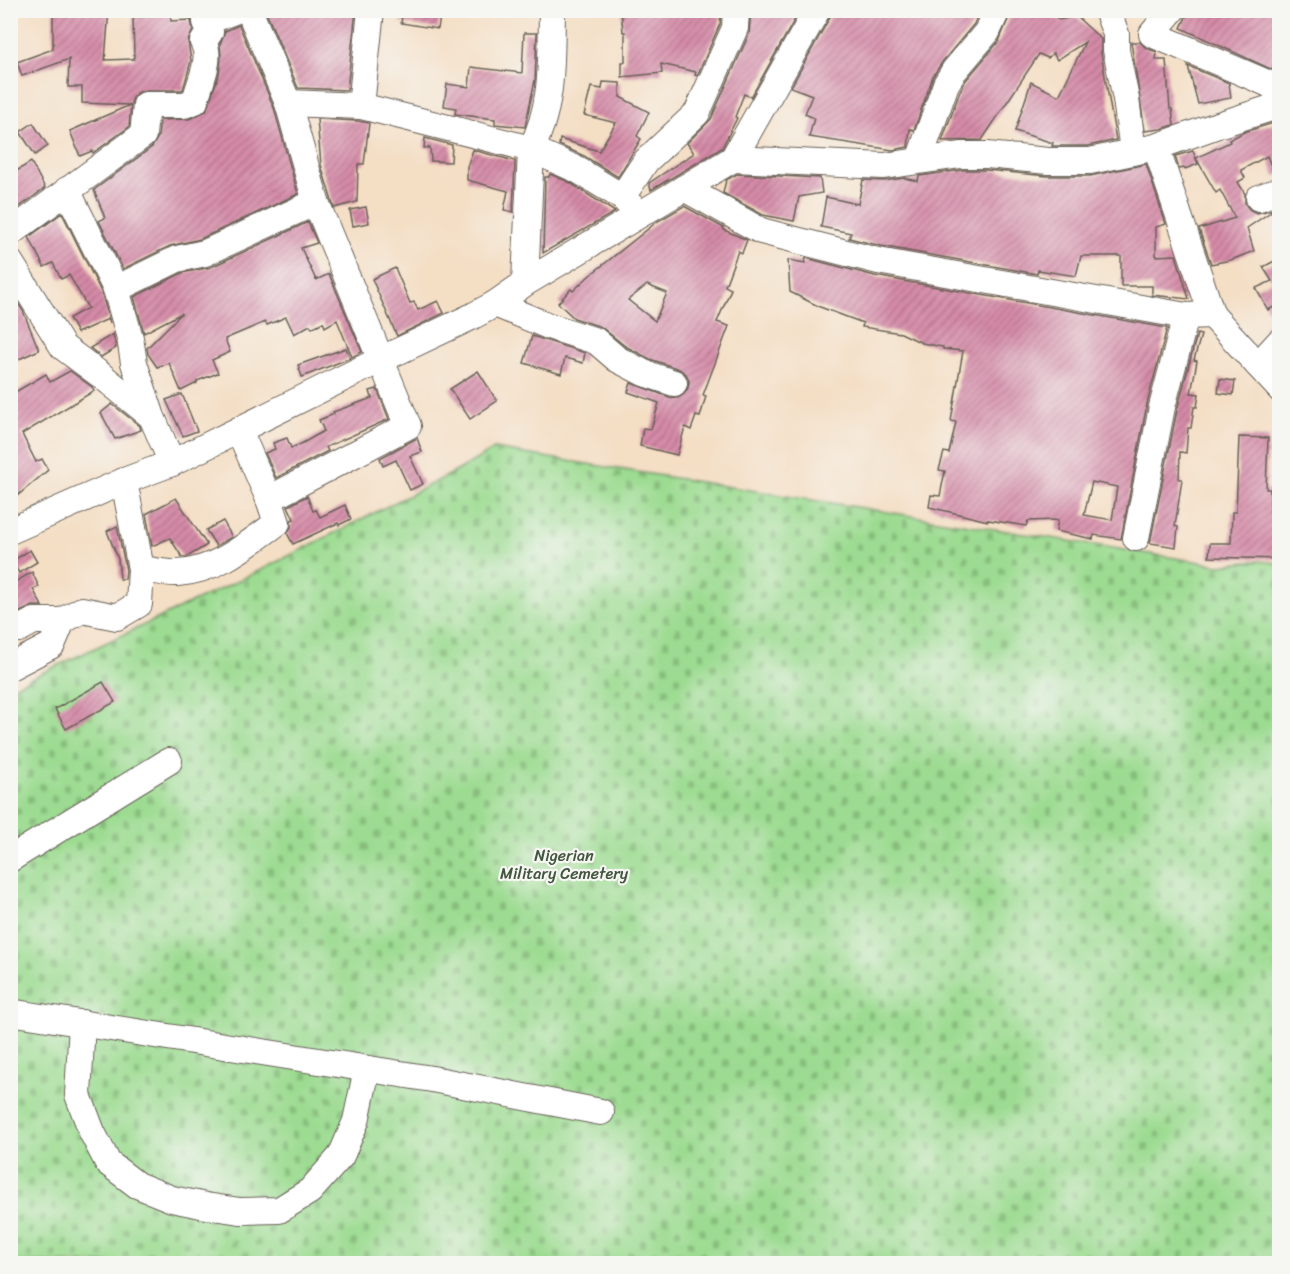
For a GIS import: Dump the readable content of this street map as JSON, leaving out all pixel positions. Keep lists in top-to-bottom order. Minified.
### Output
{"parks":["Nigerian Military Cemetery"]}
